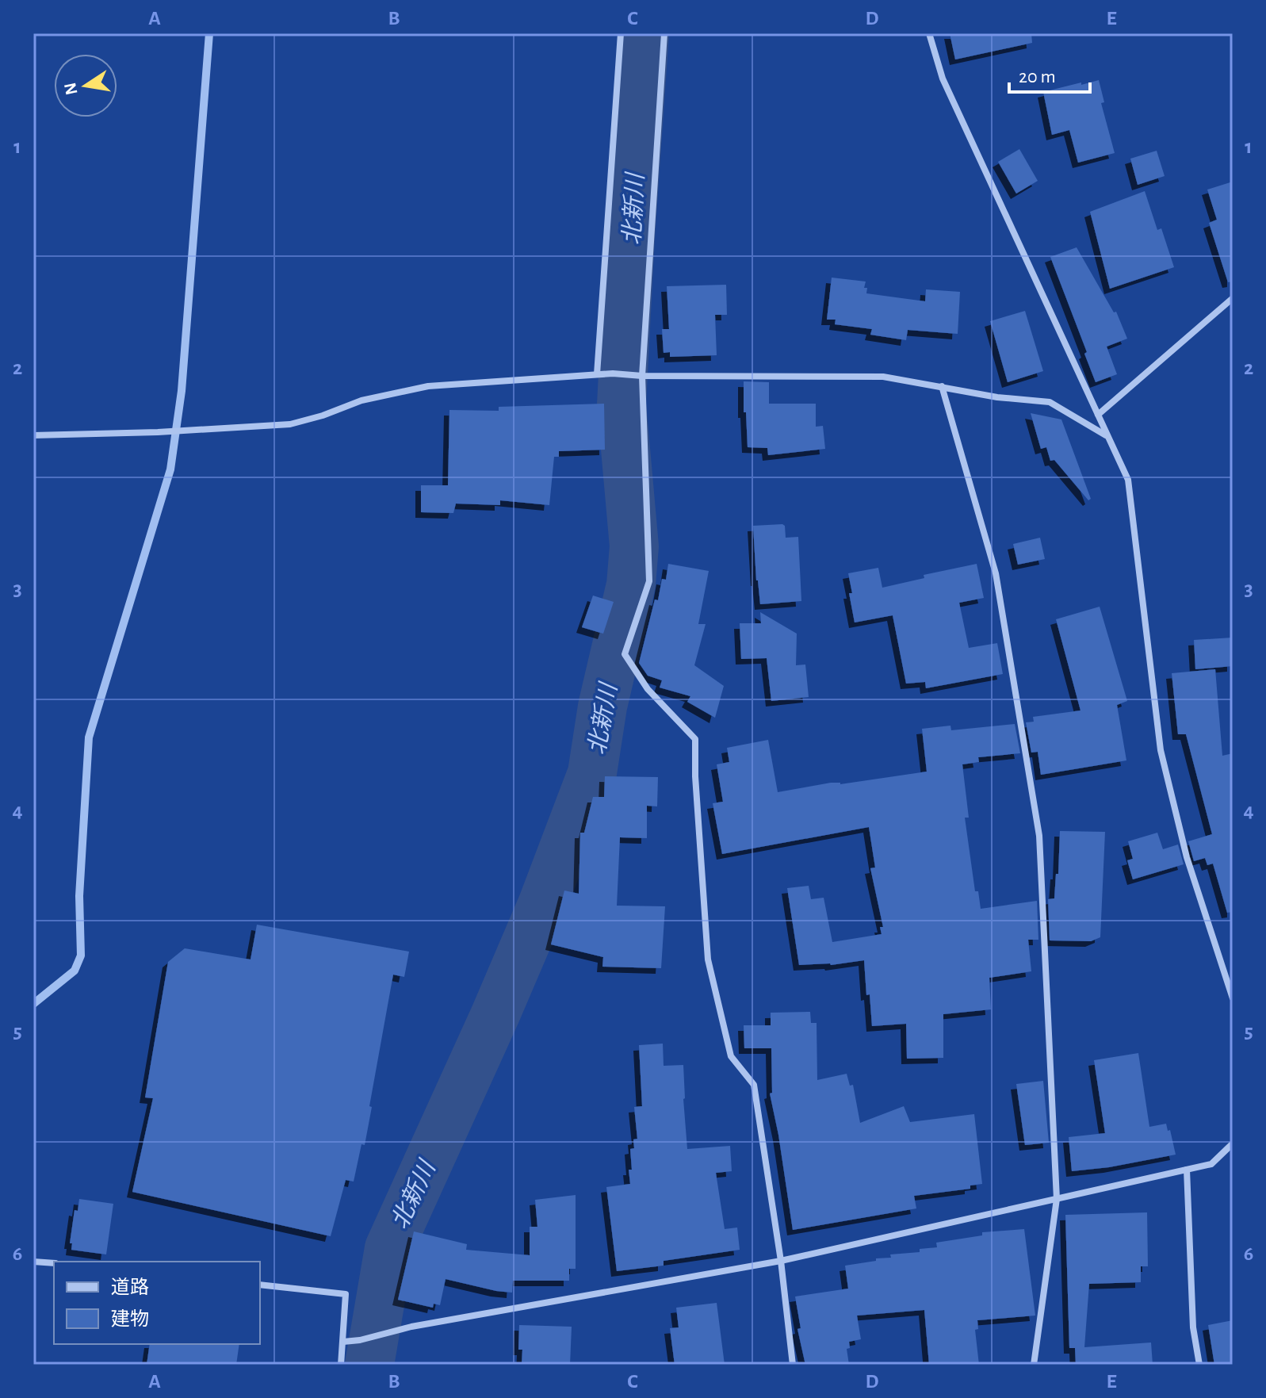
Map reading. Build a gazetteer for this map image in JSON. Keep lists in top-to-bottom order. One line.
{"water":["北新川"],"legend":["道路","建物"],"scale_bar":"20 m","north":"left","grid":{"columns":["A","B","C","D","E"],"rows":["1","2","3","4","5","6"]}}
